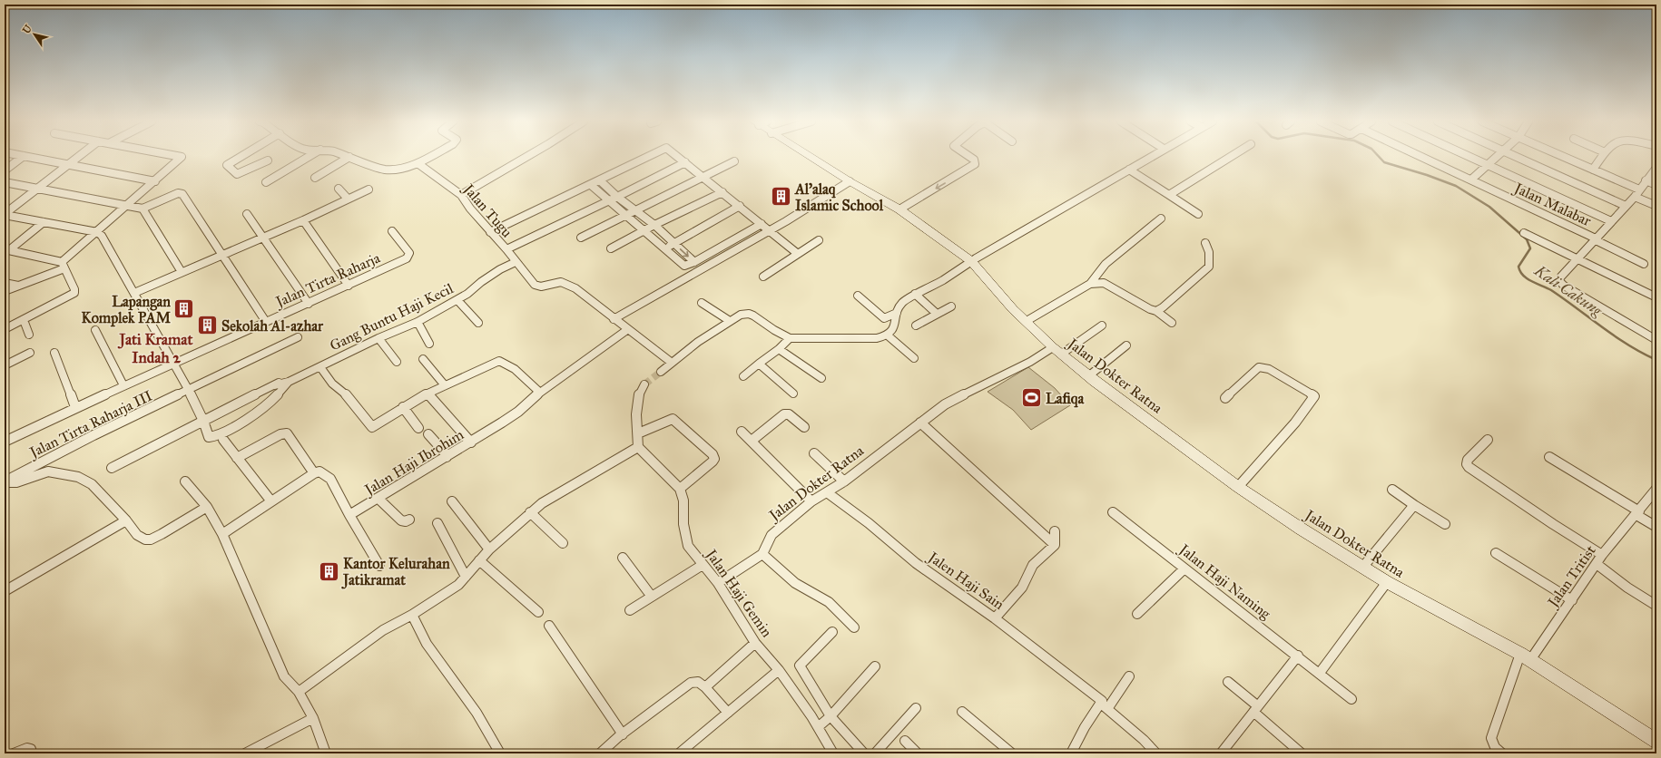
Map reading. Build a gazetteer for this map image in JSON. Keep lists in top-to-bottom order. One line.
{"streets":{"street":["Jalan Malabar","Jalan Tugu","Jalan Tirta Raharja","Gang Buntu Haji Kecil","Jalan Dokter Ratna","Jalan Tirta Raharja III","Jalan Haji Ibrohim","Jalan Tritist","Jalen Haji Sain","Jalan Haji Naming","Jalan Haji Gemin"]},"crossings":[["Jalan Tugu","Gang Buntu Haji Kecil"],["Jalan Dokter Ratna","Jalan Tritist"],["Jalan Dokter Ratna","Jalen Haji Sain"]],"districts":["Jati Kramat Indah 2"],"water":["Kali Cakung"],"places":{"building":["Al'alaq Islamic School","Lapangan Komplek PAM","Sekolah Al-azhar","Kantor Kelurahan Jatikramat"],"sports":["Lafiqa"]},"north":"top left"}
